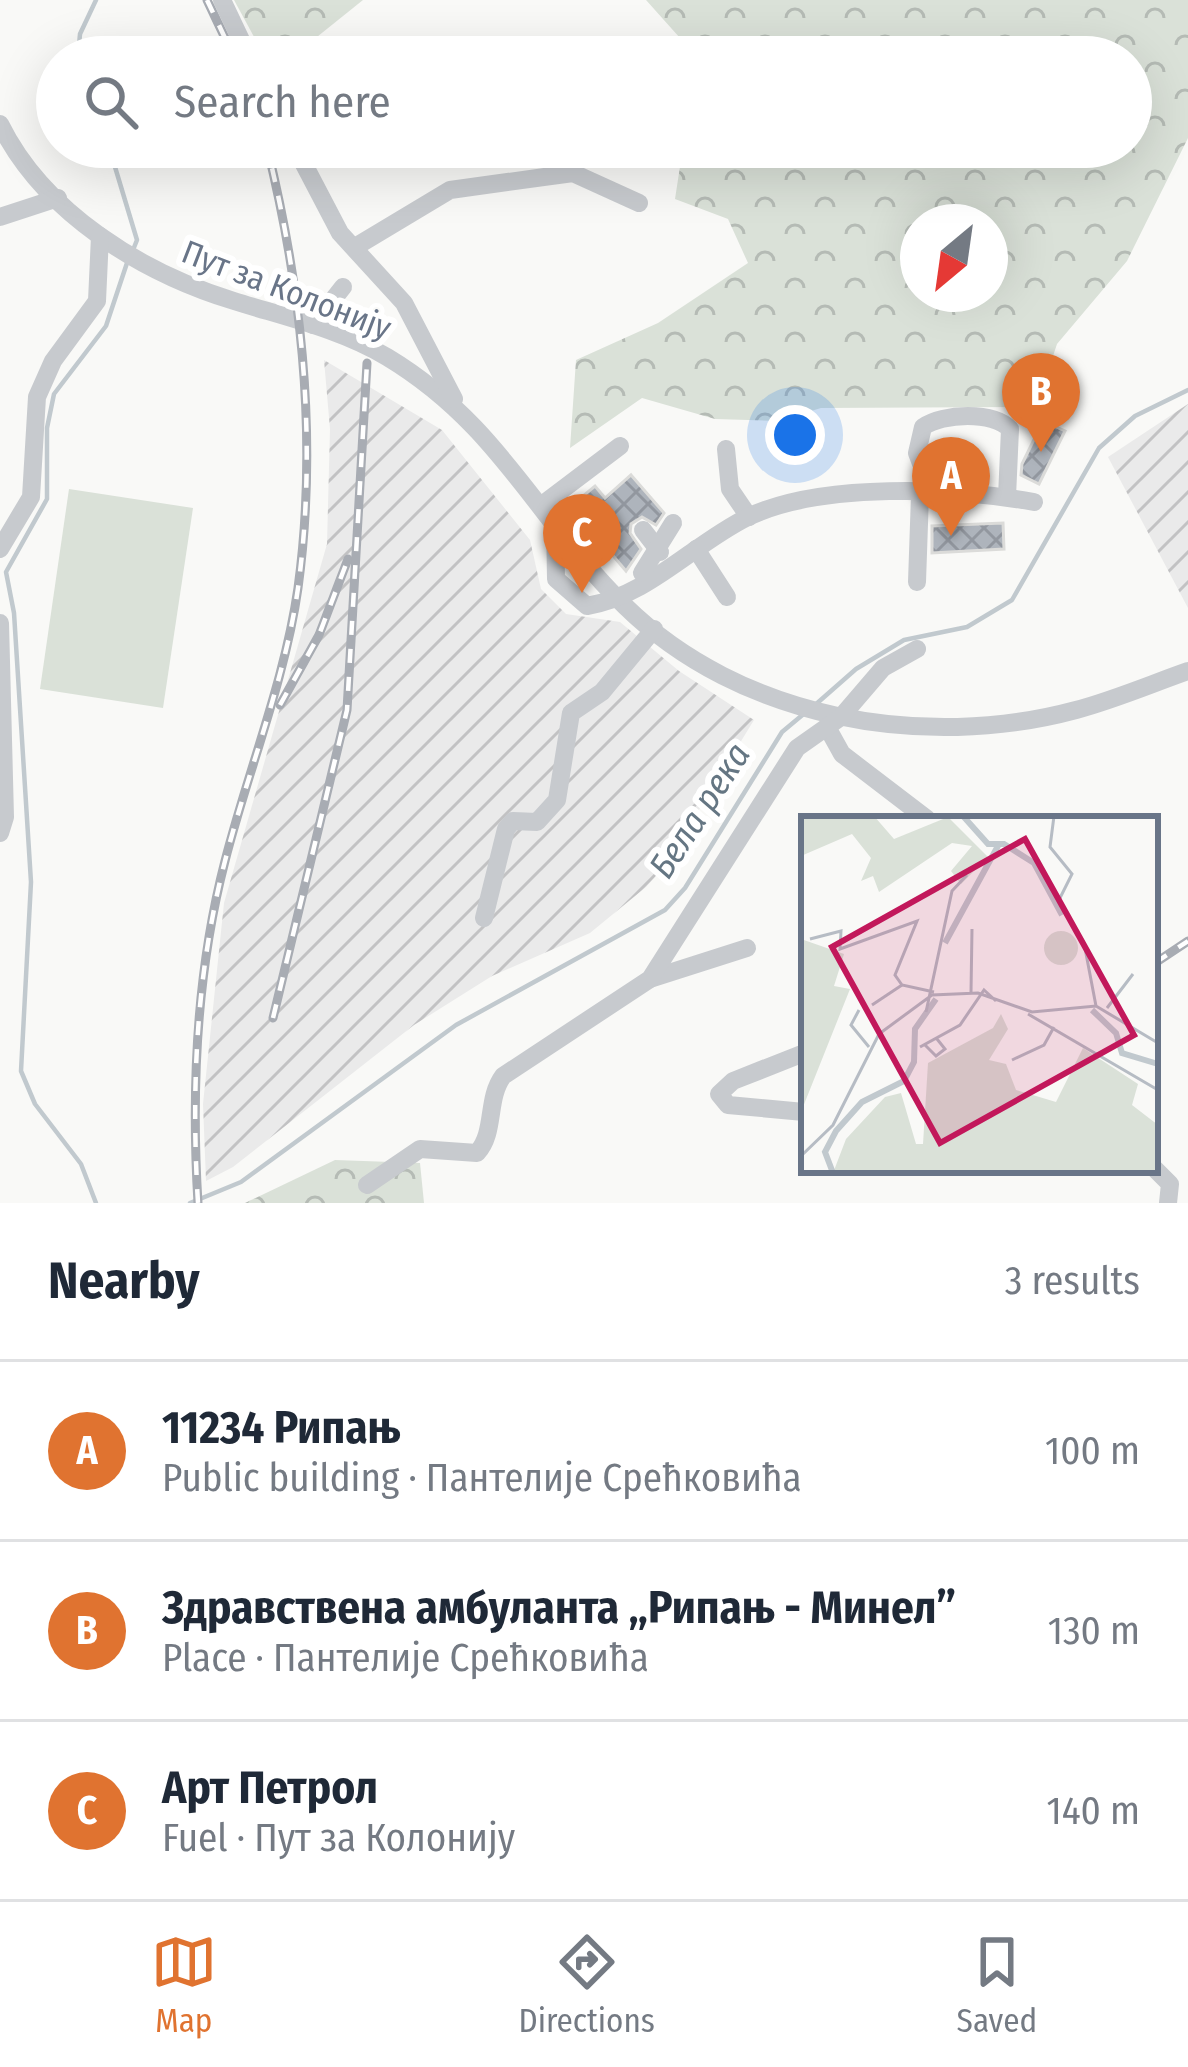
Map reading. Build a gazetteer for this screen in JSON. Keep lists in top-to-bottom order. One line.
{"streets":{"street":["Пут за Колонију"]},"water":["Бела река"],"north":"bottom left","page":{"search":"Search here","pins":["B","A","C"],"heading":["Nearby","3 results"],"list":[{"mark":"A","name":"11234 Рипањ","note":"Public building · Пантелије Срећковића","value":"100 m"},{"mark":"B","name":"Здравствена амбуланта „Рипањ - Минел”","note":"Place · Пантелије Срећковића","value":"130 m"},{"mark":"C","name":"Арт Петрол","note":"Fuel · Пут за Колонију","value":"140 m"}],"nav":["Map","Directions","Saved"]}}
